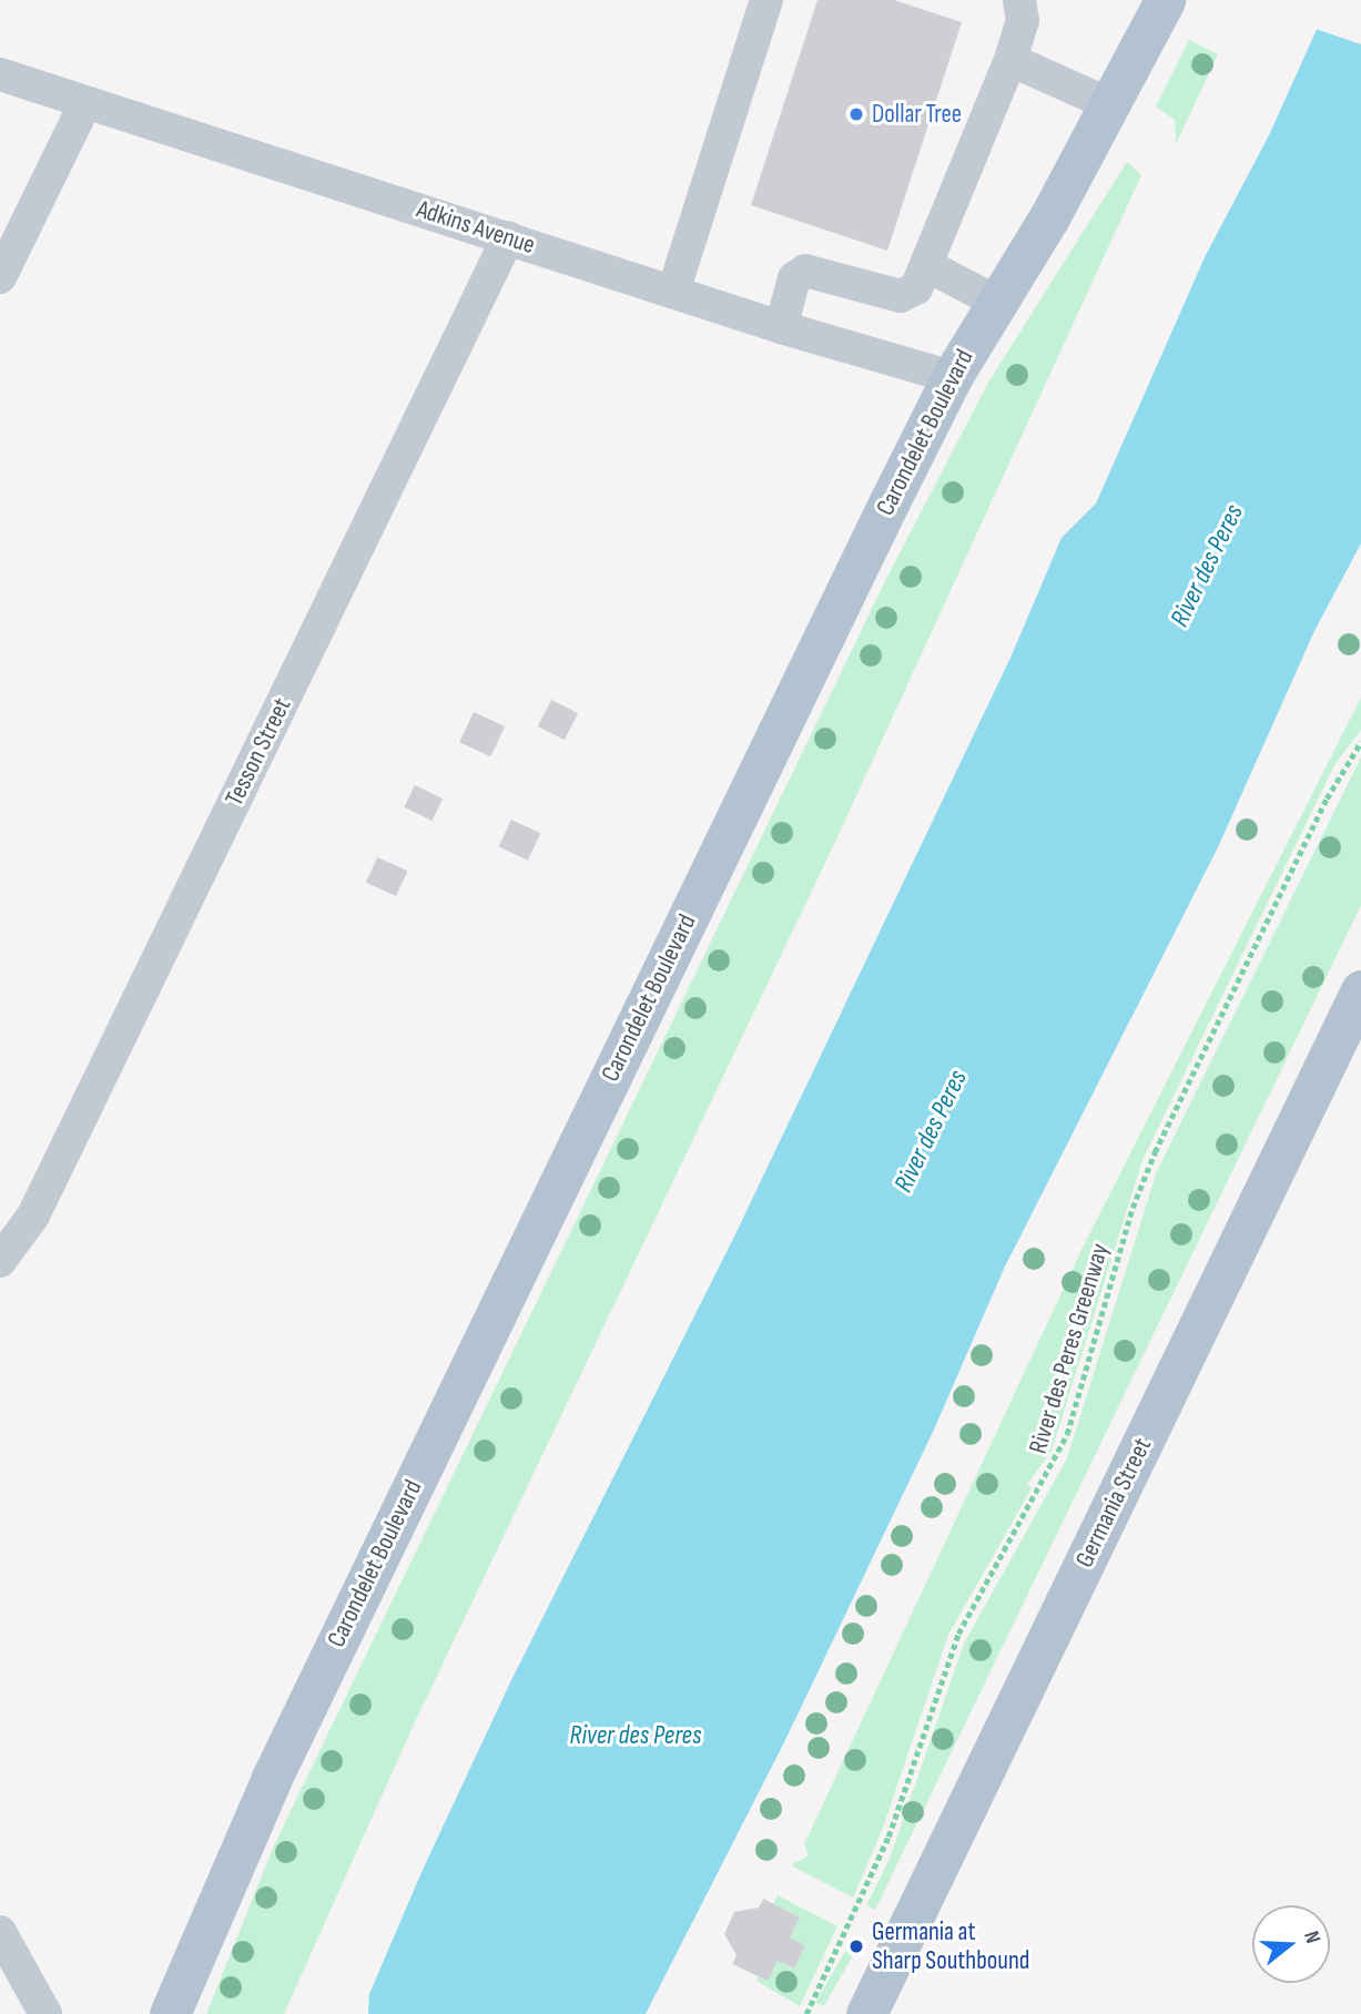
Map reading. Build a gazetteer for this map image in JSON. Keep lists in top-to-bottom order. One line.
{"streets":{"main road":["Carondelet Boulevard","Germania Street"],"street":["Adkins Avenue","Tesson Street"],"path":["River des Peres Greenway"]},"crossings":[["Adkins Avenue","Carondelet Boulevard"],["Adkins Avenue","Tesson Street"]],"water":["River des Peres"],"places":["Dollar Tree","Germania at Sharp Southbound"],"north":"right"}
